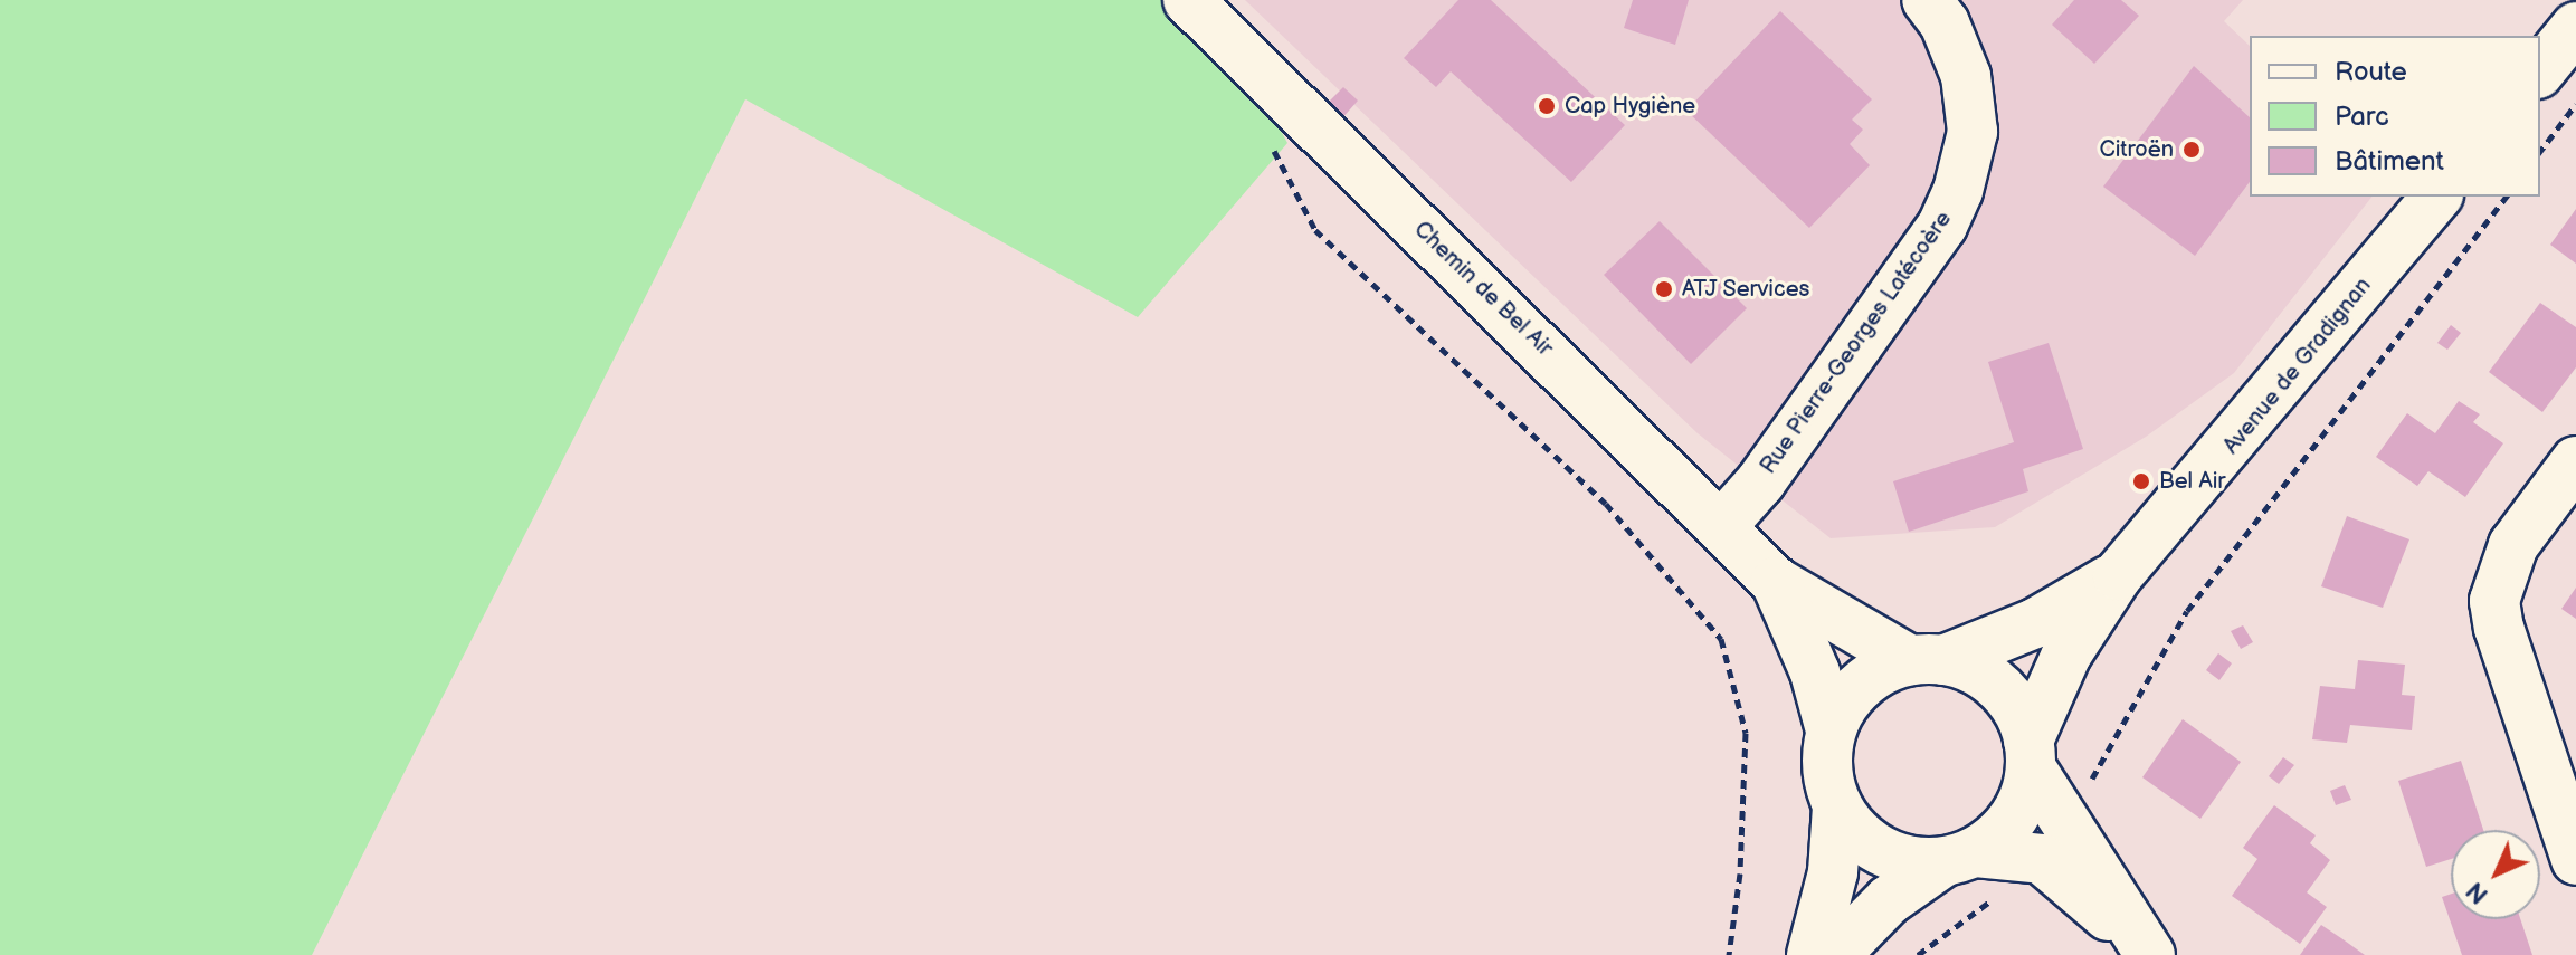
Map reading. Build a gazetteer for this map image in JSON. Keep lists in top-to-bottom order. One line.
{"streets":{"street":["Chemin de Bel Air","Rue Pierre-Georges Latécoère","Avenue de Gradignan"]},"crossings":[["Chemin de Bel Air","Rue Pierre-Georges Latécoère"],["Chemin de Bel Air","Avenue de Gradignan"]],"places":["Cap Hygiène","Citroën","ATJ Services","Bel Air"],"legend":["Route","Parc","Bâtiment"],"north":"bottom left"}
